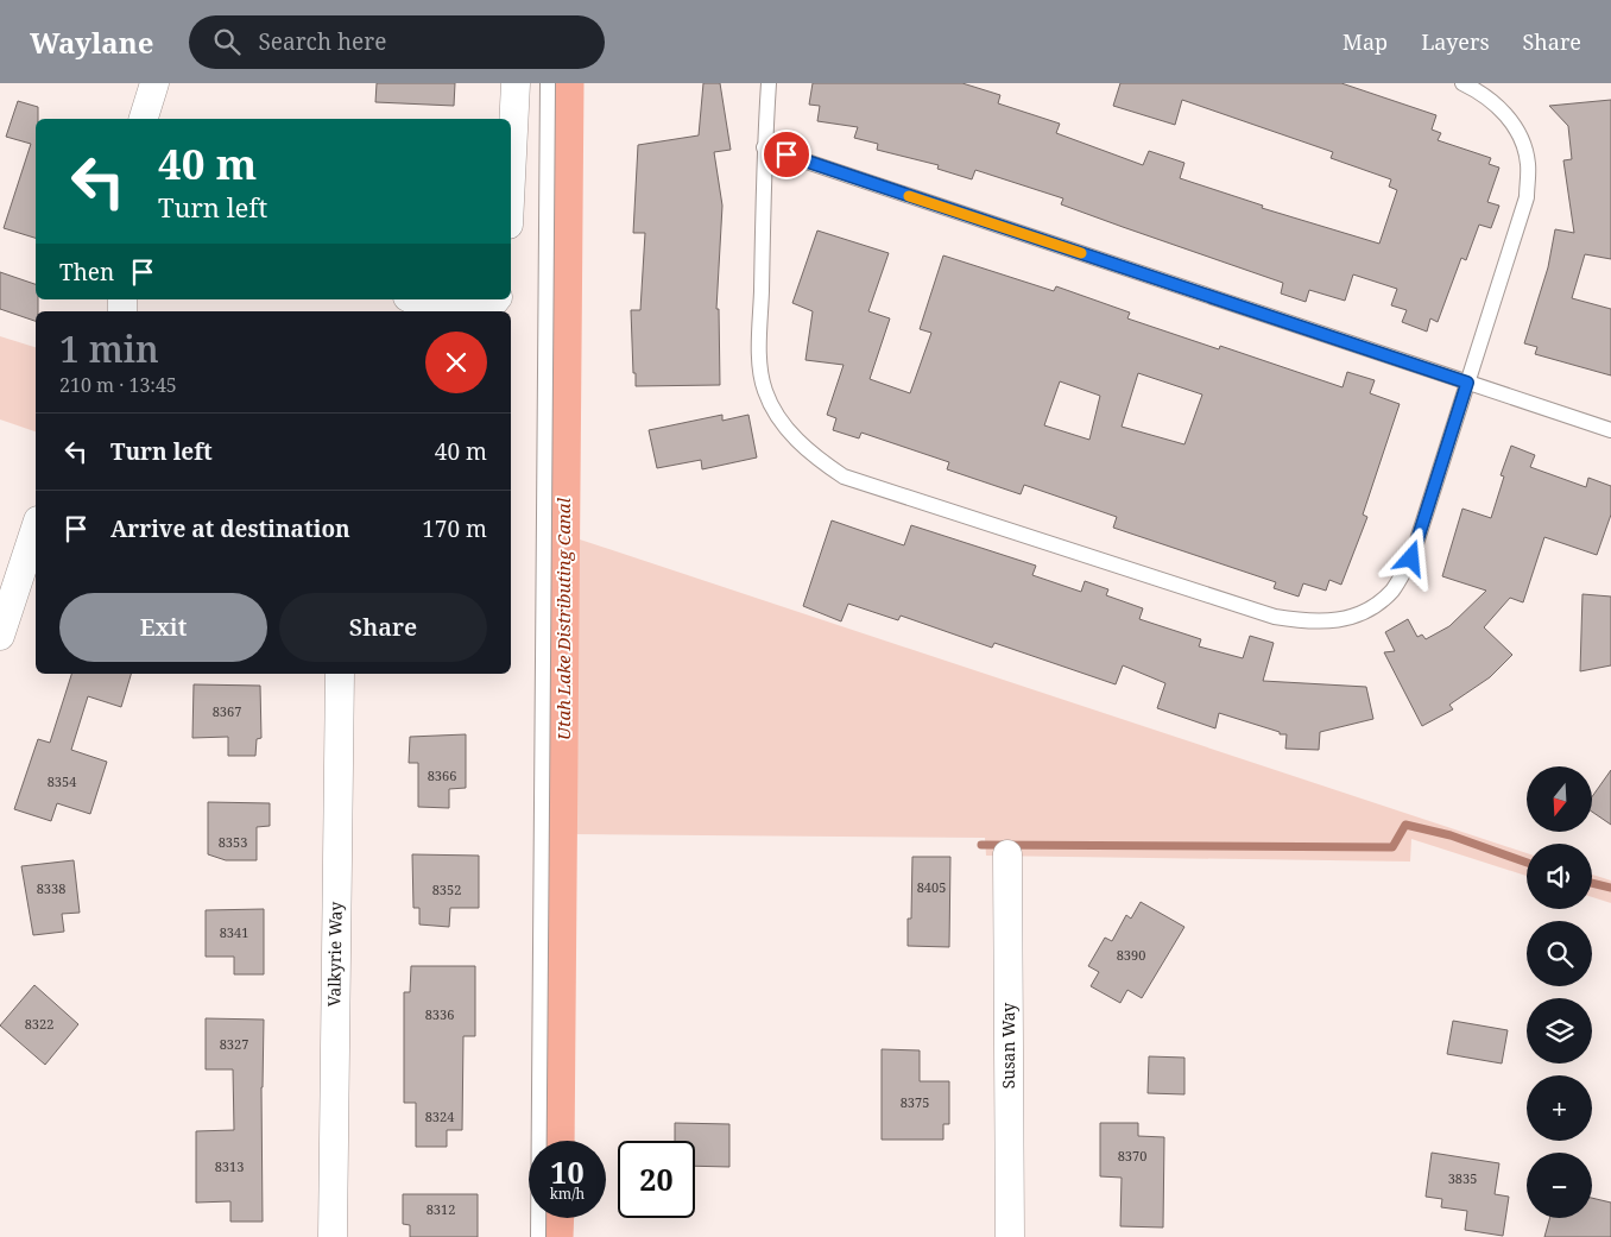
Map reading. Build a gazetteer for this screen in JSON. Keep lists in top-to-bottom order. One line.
{"streets":{"street":["Valkyrie Way","Susan Way"]},"water":["Utah Lake Distributing Canal"],"house_numbers":["8367","8366","8354","8353","8405","8338","8352","8341","8390","8336","8322","8327","8375","8324","8370","8313","3835","8312"],"north":"bottom","page":{"header":"Waylane","search":"Search here","nav":["Map","Layers","Share"],"turn":["40 m","Turn left"],"then":"Then","heading":["1 min","210 m · 13:45"],"list":[{"name":"Turn left","value":"40 m"},{"name":"Arrive at destination","value":"170 m"}],"buttons":["Exit","Share"],"map_buttons":["+","−"],"speed":"10 km/h","limit":"20"}}
